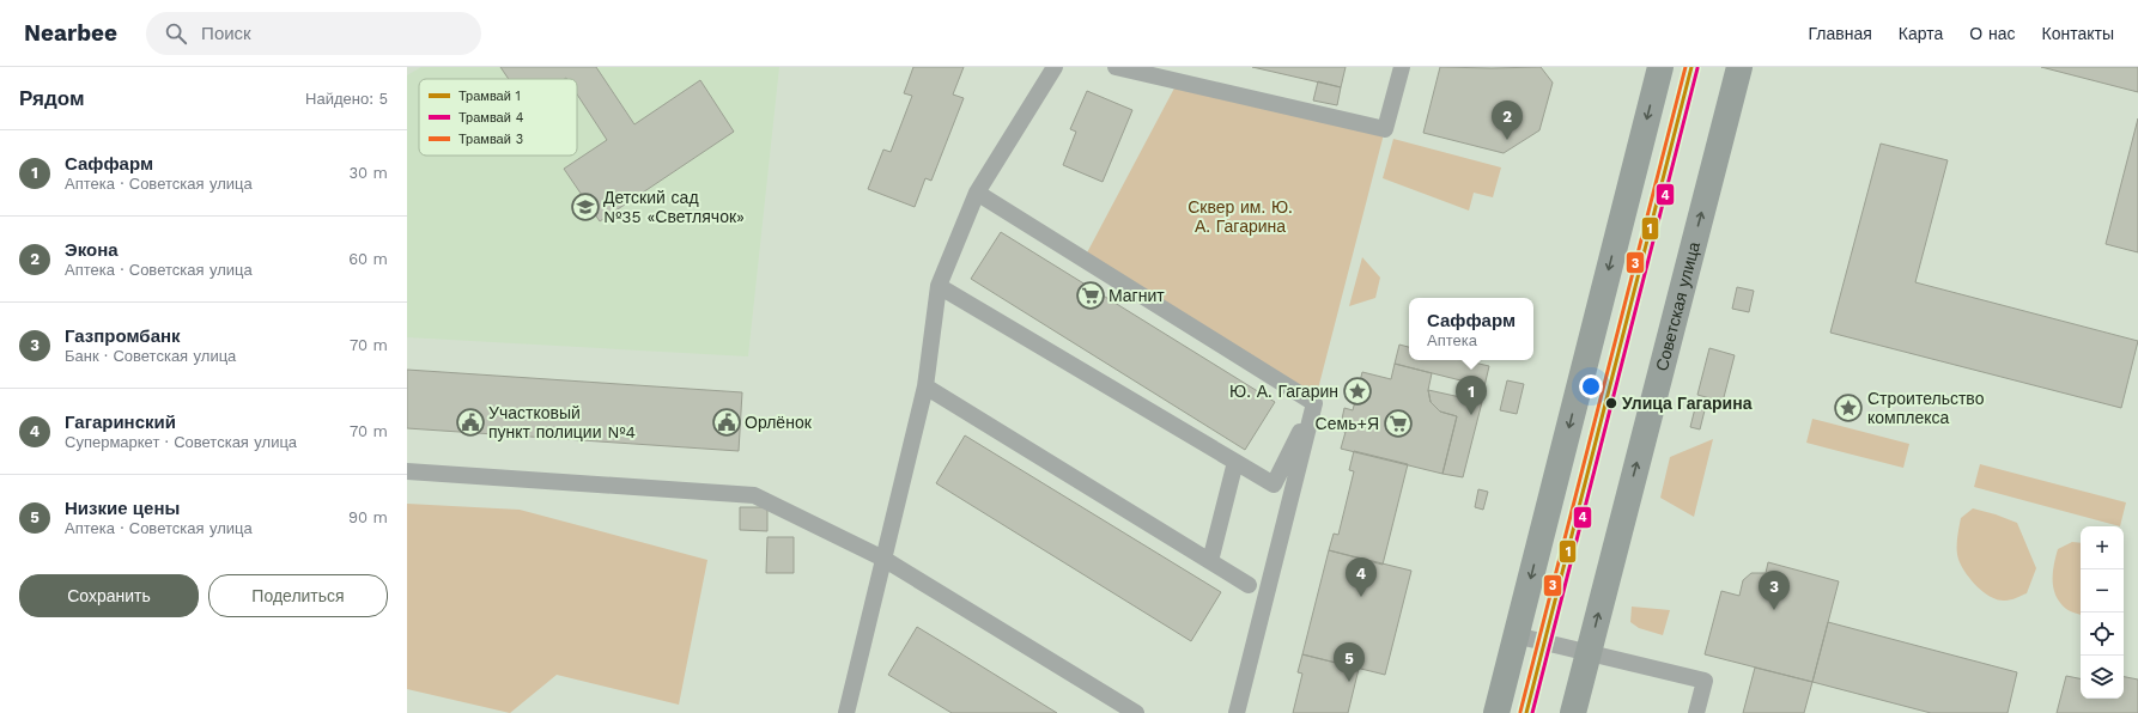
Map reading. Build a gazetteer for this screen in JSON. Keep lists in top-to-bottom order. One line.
{"streets":{"main road":["Советская улица"]},"parks":["Сквер им. Ю. А. Гагарина"],"places":{"school or university":["Детский сад №35 «Светлячок»"],"supermarket":["Магнит","Семь+Я"],"place":["Ю. А. Гагарин","Строительство комплекса"],"other":["Улица Гагарина"],"public building":["Участковый пункт полиции №4","Орлёнок"]},"lines":["tram line 1","tram line 3","tram line 4"],"legend":["Трамвай 1","Трамвай 4","Трамвай 3"],"page":{"header":"Nearbee","search":"Поиск","nav":["Главная","Карта","О нас","Контакты"],"heading":["Рядом","Найдено: 5"],"pins":["2","1","4","3","5"],"list":[{"mark":"1","name":"Саффарм","note":"Аптека · Советская улица","value":"30 m"},{"mark":"2","name":"Экона","note":"Аптека · Советская улица","value":"60 m"},{"mark":"3","name":"Газпромбанк","note":"Банк · Советская улица","value":"70 m"},{"mark":"4","name":"Гагаринский","note":"Супермаркет · Советская улица","value":"70 m"},{"mark":"5","name":"Низкие цены","note":"Аптека · Советская улица","value":"90 m"}],"popup":["Саффарм","Аптека"],"map_buttons":["+","−"],"buttons":["Сохранить","Поделиться"]}}
